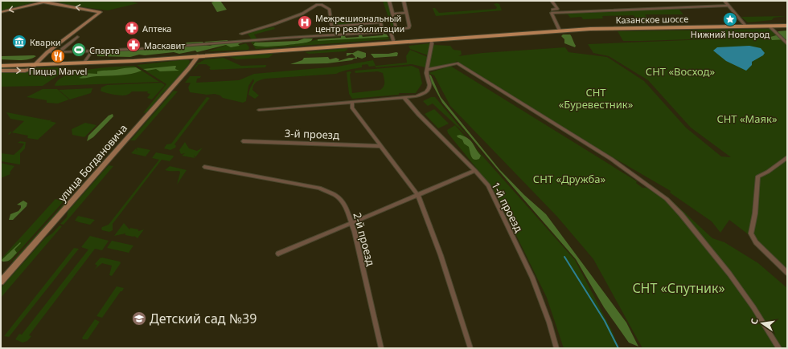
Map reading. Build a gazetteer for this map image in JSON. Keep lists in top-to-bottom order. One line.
{"streets":{"main road":["Казанское шоссе"],"street":["3-й проезд","улица Богдановича","1-й проезд","2-й проезд"]},"crossings":[["Казанское шоссе","улица Богдановича"]],"parks":["СНТ «Восход»","СНТ «Буревестник»","СНТ «Маяк»","СНТ «Дружба»","СНТ «Спутник»"],"places":{"place":["Нижний Новгород"],"hospital":["Межрешиональный центр реабилитации"],"pharmacy":["Аптека","Маскавит"],"museum":["Кварки"],"sports":["Спарта"],"restaurant":["Пицца Marvel"],"school or university":["Детский сад №39"]},"north":"left"}
